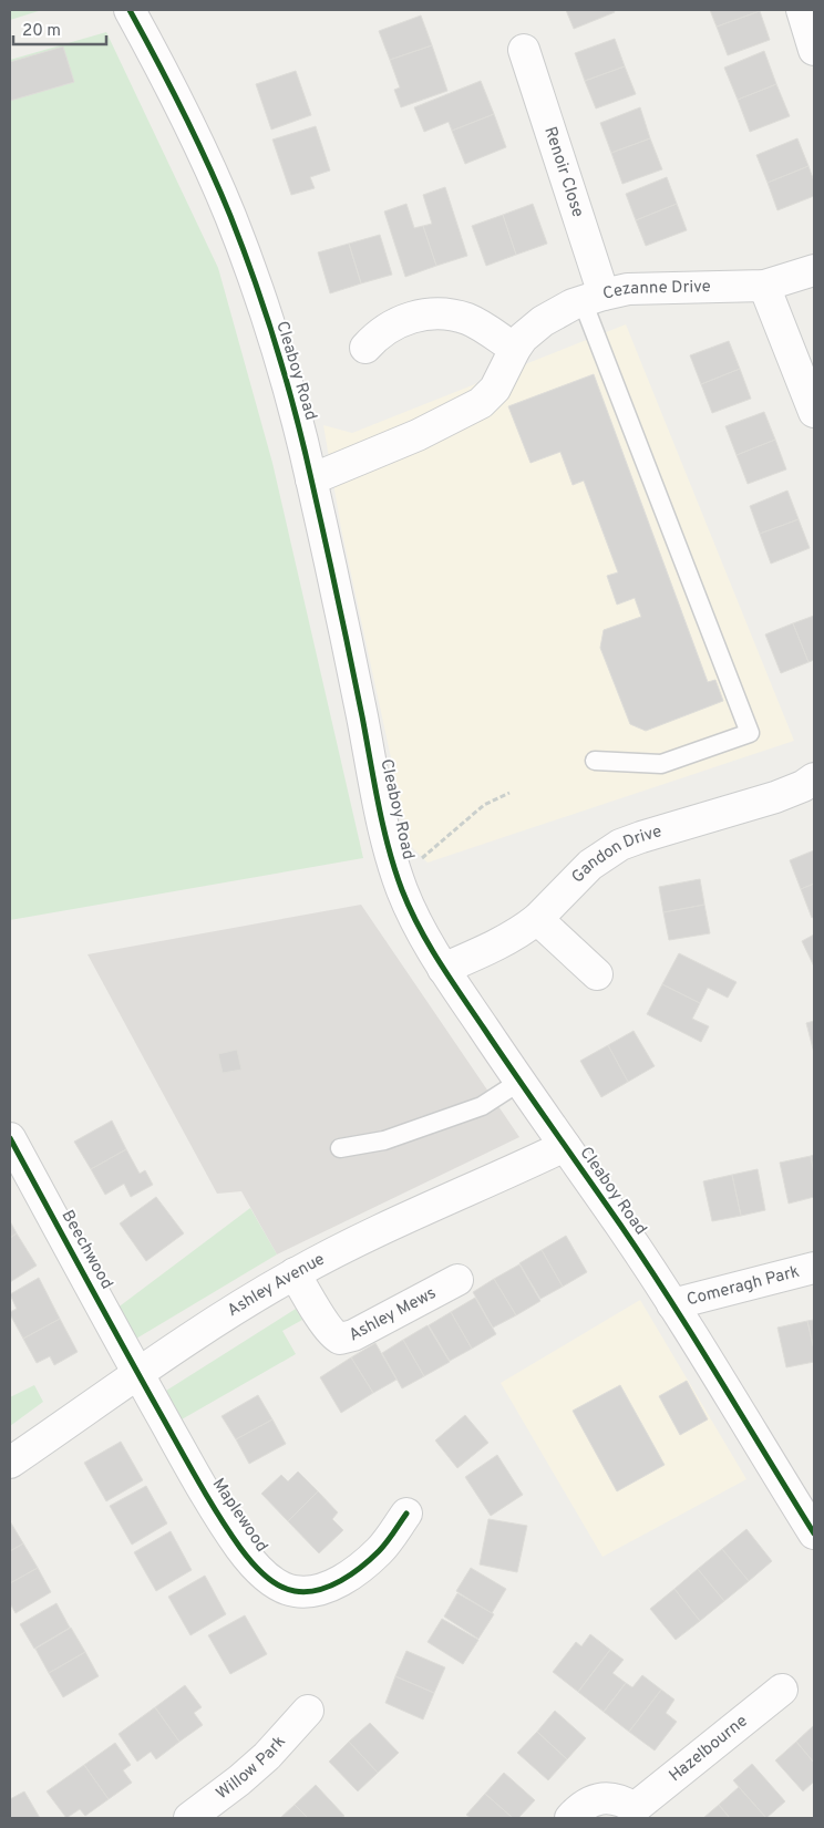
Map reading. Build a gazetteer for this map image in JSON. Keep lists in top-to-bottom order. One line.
{"streets":{"street":["Renoir Close","Cezanne Drive","Cleaboy Road","Gandon Drive","Beechwood","Ashley Avenue","Comeragh Park","Ashley Mews","Maplewood","Hazelbourne","Willow Park"]},"crossings":[["Renoir Close","Cezanne Drive"],["Cezanne Drive","Cleaboy Road"],["Cleaboy Road","Gandon Drive"],["Cleaboy Road","Ashley Avenue"],["Cleaboy Road","Comeragh Park"],["Beechwood","Ashley Avenue"],["Beechwood","Maplewood"],["Ashley Avenue","Ashley Mews"],["Ashley Avenue","Maplewood"]],"scale_bar":"20 m"}
